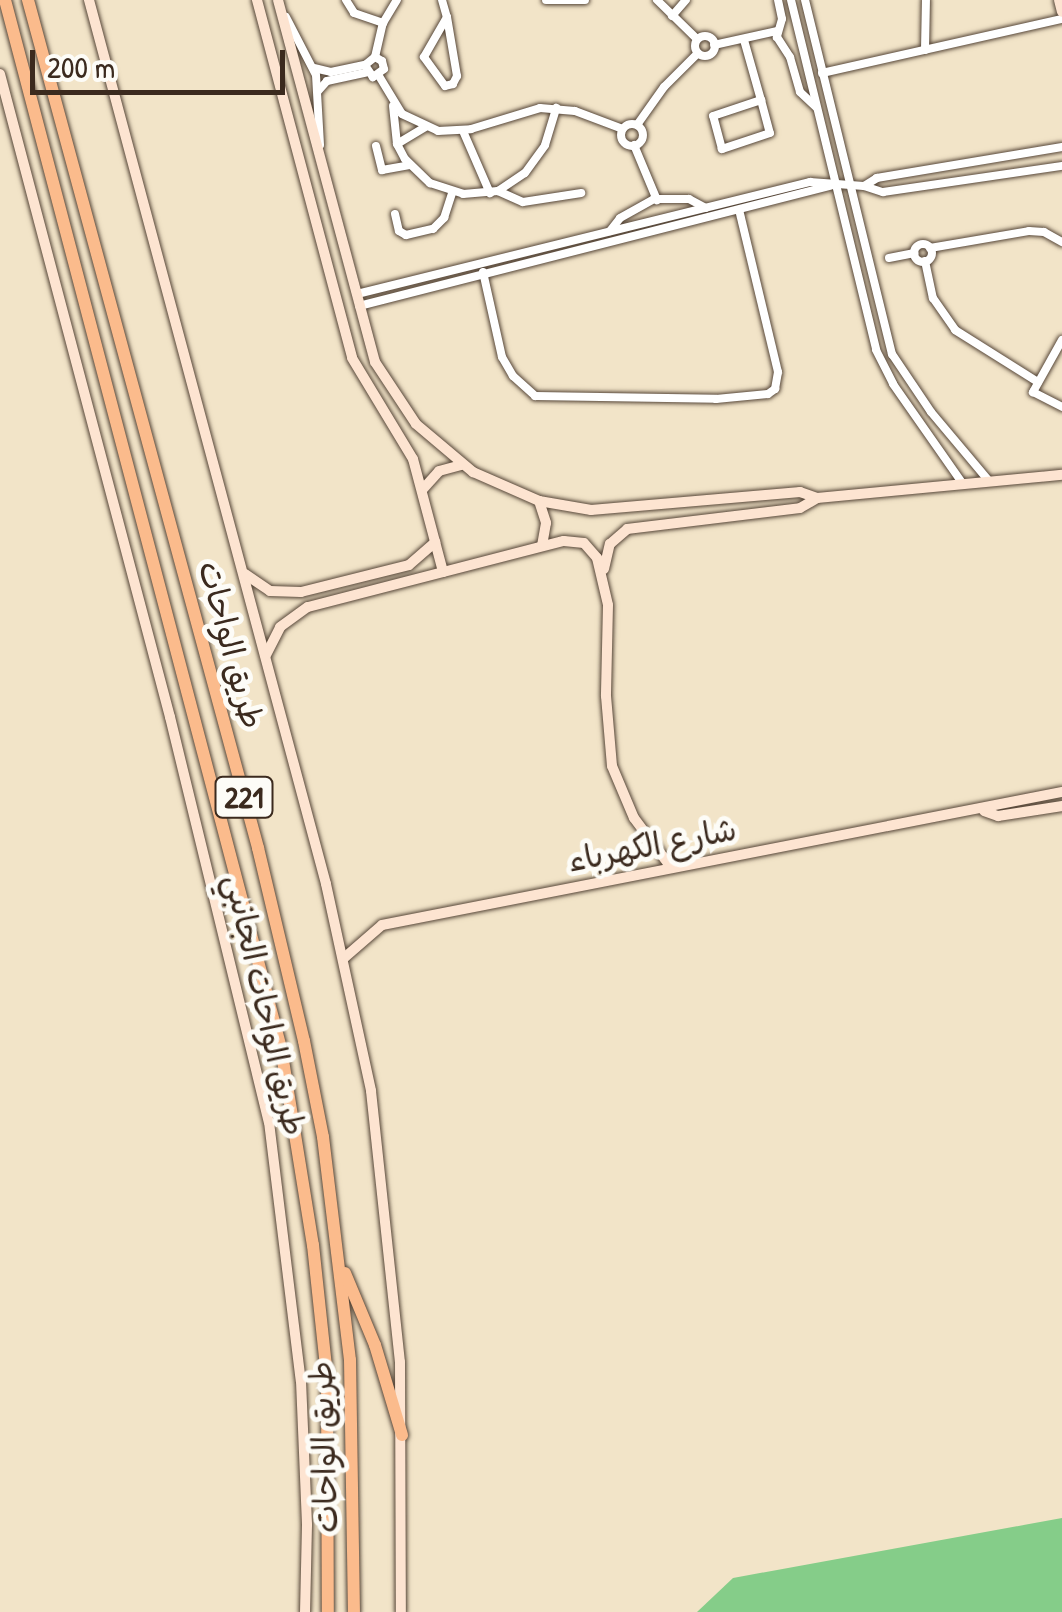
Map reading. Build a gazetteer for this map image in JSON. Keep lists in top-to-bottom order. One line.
{"streets":{"highway":["طريق الواحات","221"],"street":["شارع الكهرباء","طريق الواحات الجانبي"]},"scale_bar":"200 m"}
